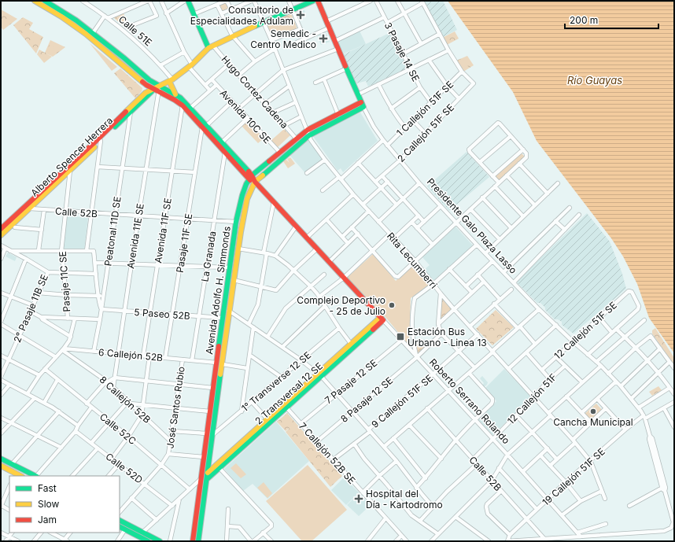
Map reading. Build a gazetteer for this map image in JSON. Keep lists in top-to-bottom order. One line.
{"streets":{"street":["Calle 51E","3 Pasaje 14 SE","Hugo Cortez Cadena","1 Callejón 51F SE","Avenida 10C SE","2 Callejón 51F SE","Alberto Spencer Herrera","Calle 52B","Presidente Galo Plaza Lasso","Avenida 11F SE","Peatonal 11D SE","Avenida 11E SE","Pasaje 11F SE","La Granada","Rita Lecumberri","Pasaje 11C SE","Avenida Adolfo H. Simmonds","2° Pasaje 11B SE","5 Paseo 52B","12 Callejón 51F SE","6 Callejón 52B","1° Transverse 12 SE","7 Pasaje 12 SE","2 Transversal 12 SE","12 Callejón 51F","8 Callejón 52B","8 Pasaje 12 SE","9 Callejón 51F SE","Roberto Serrano Rolando","José Santos Rubio","Calle 52C","7 Callejón 52B SE","Calle 52D","19 Callejón 51F SE"]},"crossings":[["Calle 51E","Alberto Spencer Herrera"],["3 Pasaje 14 SE","1 Callejón 51F SE"],["Hugo Cortez Cadena","Alberto Spencer Herrera"],["1 Callejón 51F SE","2 Callejón 51F SE"],["1 Callejón 51F SE","Presidente Galo Plaza Lasso"],["Avenida 10C SE","Alberto Spencer Herrera"],["2 Callejón 51F SE","Presidente Galo Plaza Lasso"],["Alberto Spencer Herrera","Calle 52B"],["Alberto Spencer Herrera","Peatonal 11D SE"],["Alberto Spencer Herrera","Avenida 11E SE"],["Alberto Spencer Herrera","Rita Lecumberri"],["Alberto Spencer Herrera","Pasaje 11C SE"],["Alberto Spencer Herrera","Roberto Serrano Rolando"],["Calle 52B","Avenida 11F SE"],["Calle 52B","Peatonal 11D SE"],["Calle 52B","Avenida 11E SE"],["Calle 52B","Pasaje 11F SE"],["Calle 52B","La Granada"],["Calle 52B","Pasaje 11C SE"],["Calle 52B","Avenida Adolfo H. Simmonds"],["Calle 52B","12 Callejón 51F"],["Calle 52B","19 Callejón 51F SE"],["Presidente Galo Plaza Lasso","Avenida Adolfo H. Simmonds"],["Presidente Galo Plaza Lasso","12 Callejón 51F SE"],["Presidente Galo Plaza Lasso","Roberto Serrano Rolando"],["Presidente Galo Plaza Lasso","19 Callejón 51F SE"],["Avenida 11F SE","5 Paseo 52B"],["Avenida 11F SE","6 Callejón 52B"],["Avenida 11F SE","Roberto Serrano Rolando"],["Peatonal 11D SE","5 Paseo 52B"],["Peatonal 11D SE","6 Callejón 52B"],["Avenida 11E SE","5 Paseo 52B"],["Avenida 11E SE","6 Callejón 52B"],["Avenida 11E SE","8 Callejón 52B"],["Avenida 11E SE","Roberto Serrano Rolando"],["Pasaje 11F SE","5 Paseo 52B"],["Pasaje 11F SE","6 Callejón 52B"],["Pasaje 11F SE","Roberto Serrano Rolando"],["La Granada","5 Paseo 52B"],["La Granada","6 Callejón 52B"],["La Granada","Roberto Serrano Rolando"],["Rita Lecumberri","Avenida Adolfo H. Simmonds"],["Rita Lecumberri","12 Callejón 51F"],["Rita Lecumberri","9 Callejón 51F SE"],["Rita Lecumberri","19 Callejón 51F SE"],["Avenida Adolfo H. Simmonds","5 Paseo 52B"],["Avenida Adolfo H. Simmonds","6 Callejón 52B"],["Avenida Adolfo H. Simmonds","1° Transverse 12 SE"],["Avenida Adolfo H. Simmonds","2 Transversal 12 SE"],["Avenida Adolfo H. Simmonds","Roberto Serrano Rolando"],["6 Callejón 52B","8 Callejón 52B"],["6 Callejón 52B","José Santos Rubio"],["7 Pasaje 12 SE","Roberto Serrano Rolando"],["7 Pasaje 12 SE","7 Callejón 52B SE"],["2 Transversal 12 SE","Roberto Serrano Rolando"],["2 Transversal 12 SE","7 Callejón 52B SE"],["12 Callejón 51F","Roberto Serrano Rolando"],["8 Callejón 52B","José Santos Rubio"],["8 Pasaje 12 SE","Roberto Serrano Rolando"],["8 Pasaje 12 SE","7 Callejón 52B SE"],["9 Callejón 51F SE","Roberto Serrano Rolando"],["9 Callejón 51F SE","7 Callejón 52B SE"],["Roberto Serrano Rolando","19 Callejón 51F SE"],["José Santos Rubio","Calle 52C"],["José Santos Rubio","Calle 52D"]],"water":["Río Guayas"],"places":{"health":["Consultorio de Especialidades Adulam","Semedic - Centro Medico","Hospital del Día - Kartodromo"],"other":["Complejo Deportivo - 25 de Julio","Cancha Municipal"],"transit":["Estación Bus Urbano - Linea 13"]},"legend":["Fast","Slow","Jam"],"scale_bar":"200 m"}
